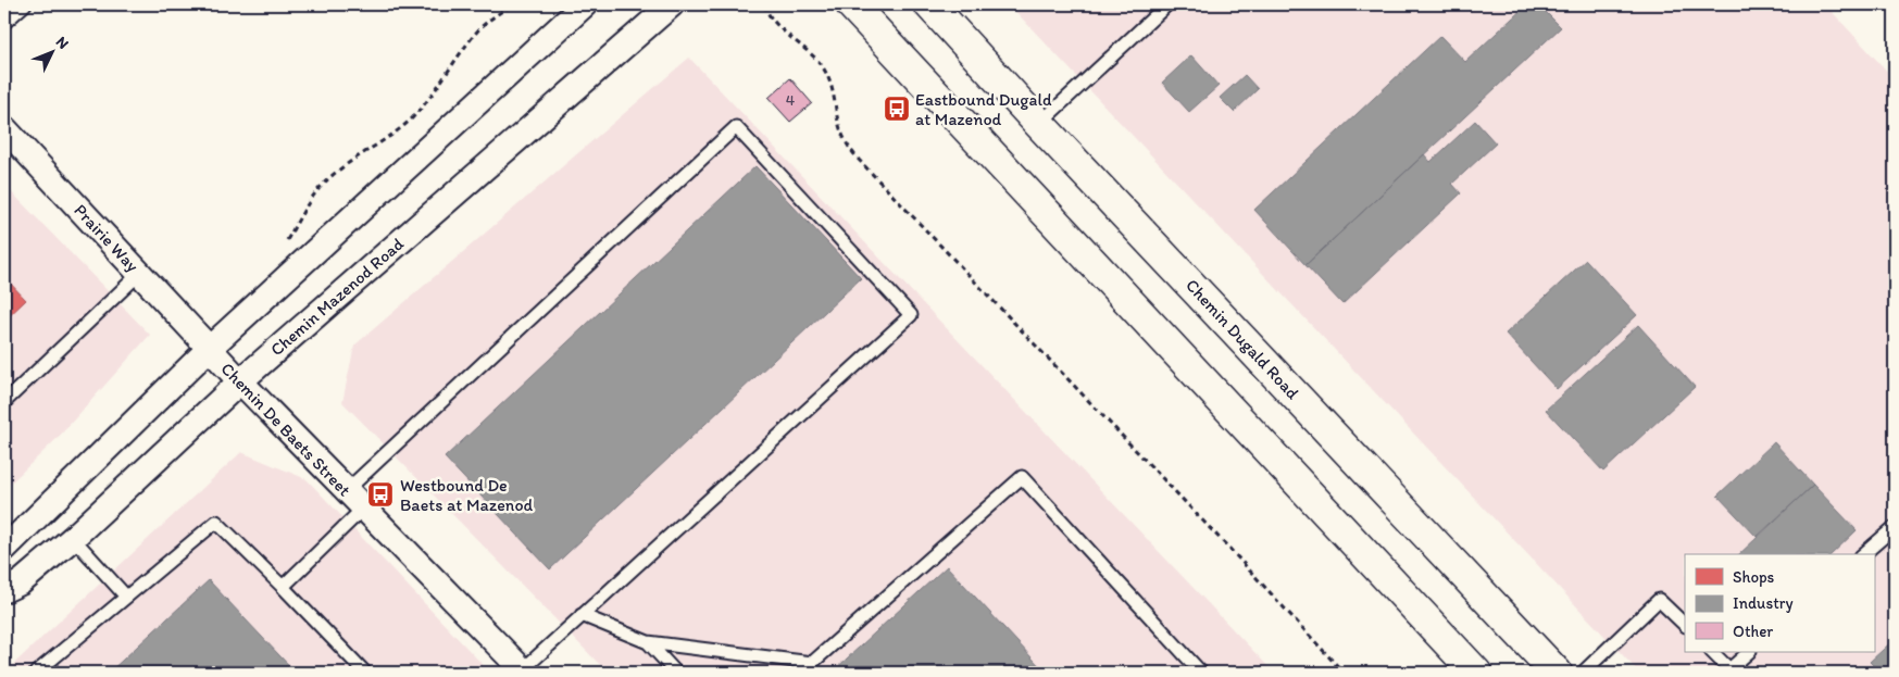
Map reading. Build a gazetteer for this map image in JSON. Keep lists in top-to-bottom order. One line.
{"streets":{"main road":["Chemin Dugald Road"],"street":["Prairie Way","Chemin Mazenod Road","Chemin De Baets Street"]},"crossings":[["Prairie Way","Chemin De Baets Street"],["Chemin Mazenod Road","Chemin De Baets Street"]],"places":{"bus stop":["Eastbound Dugald at Mazenod","Westbound De Baets at Mazenod"]},"house_numbers":["4"],"legend":["Shops","Industry","Other"],"north":"top right"}
